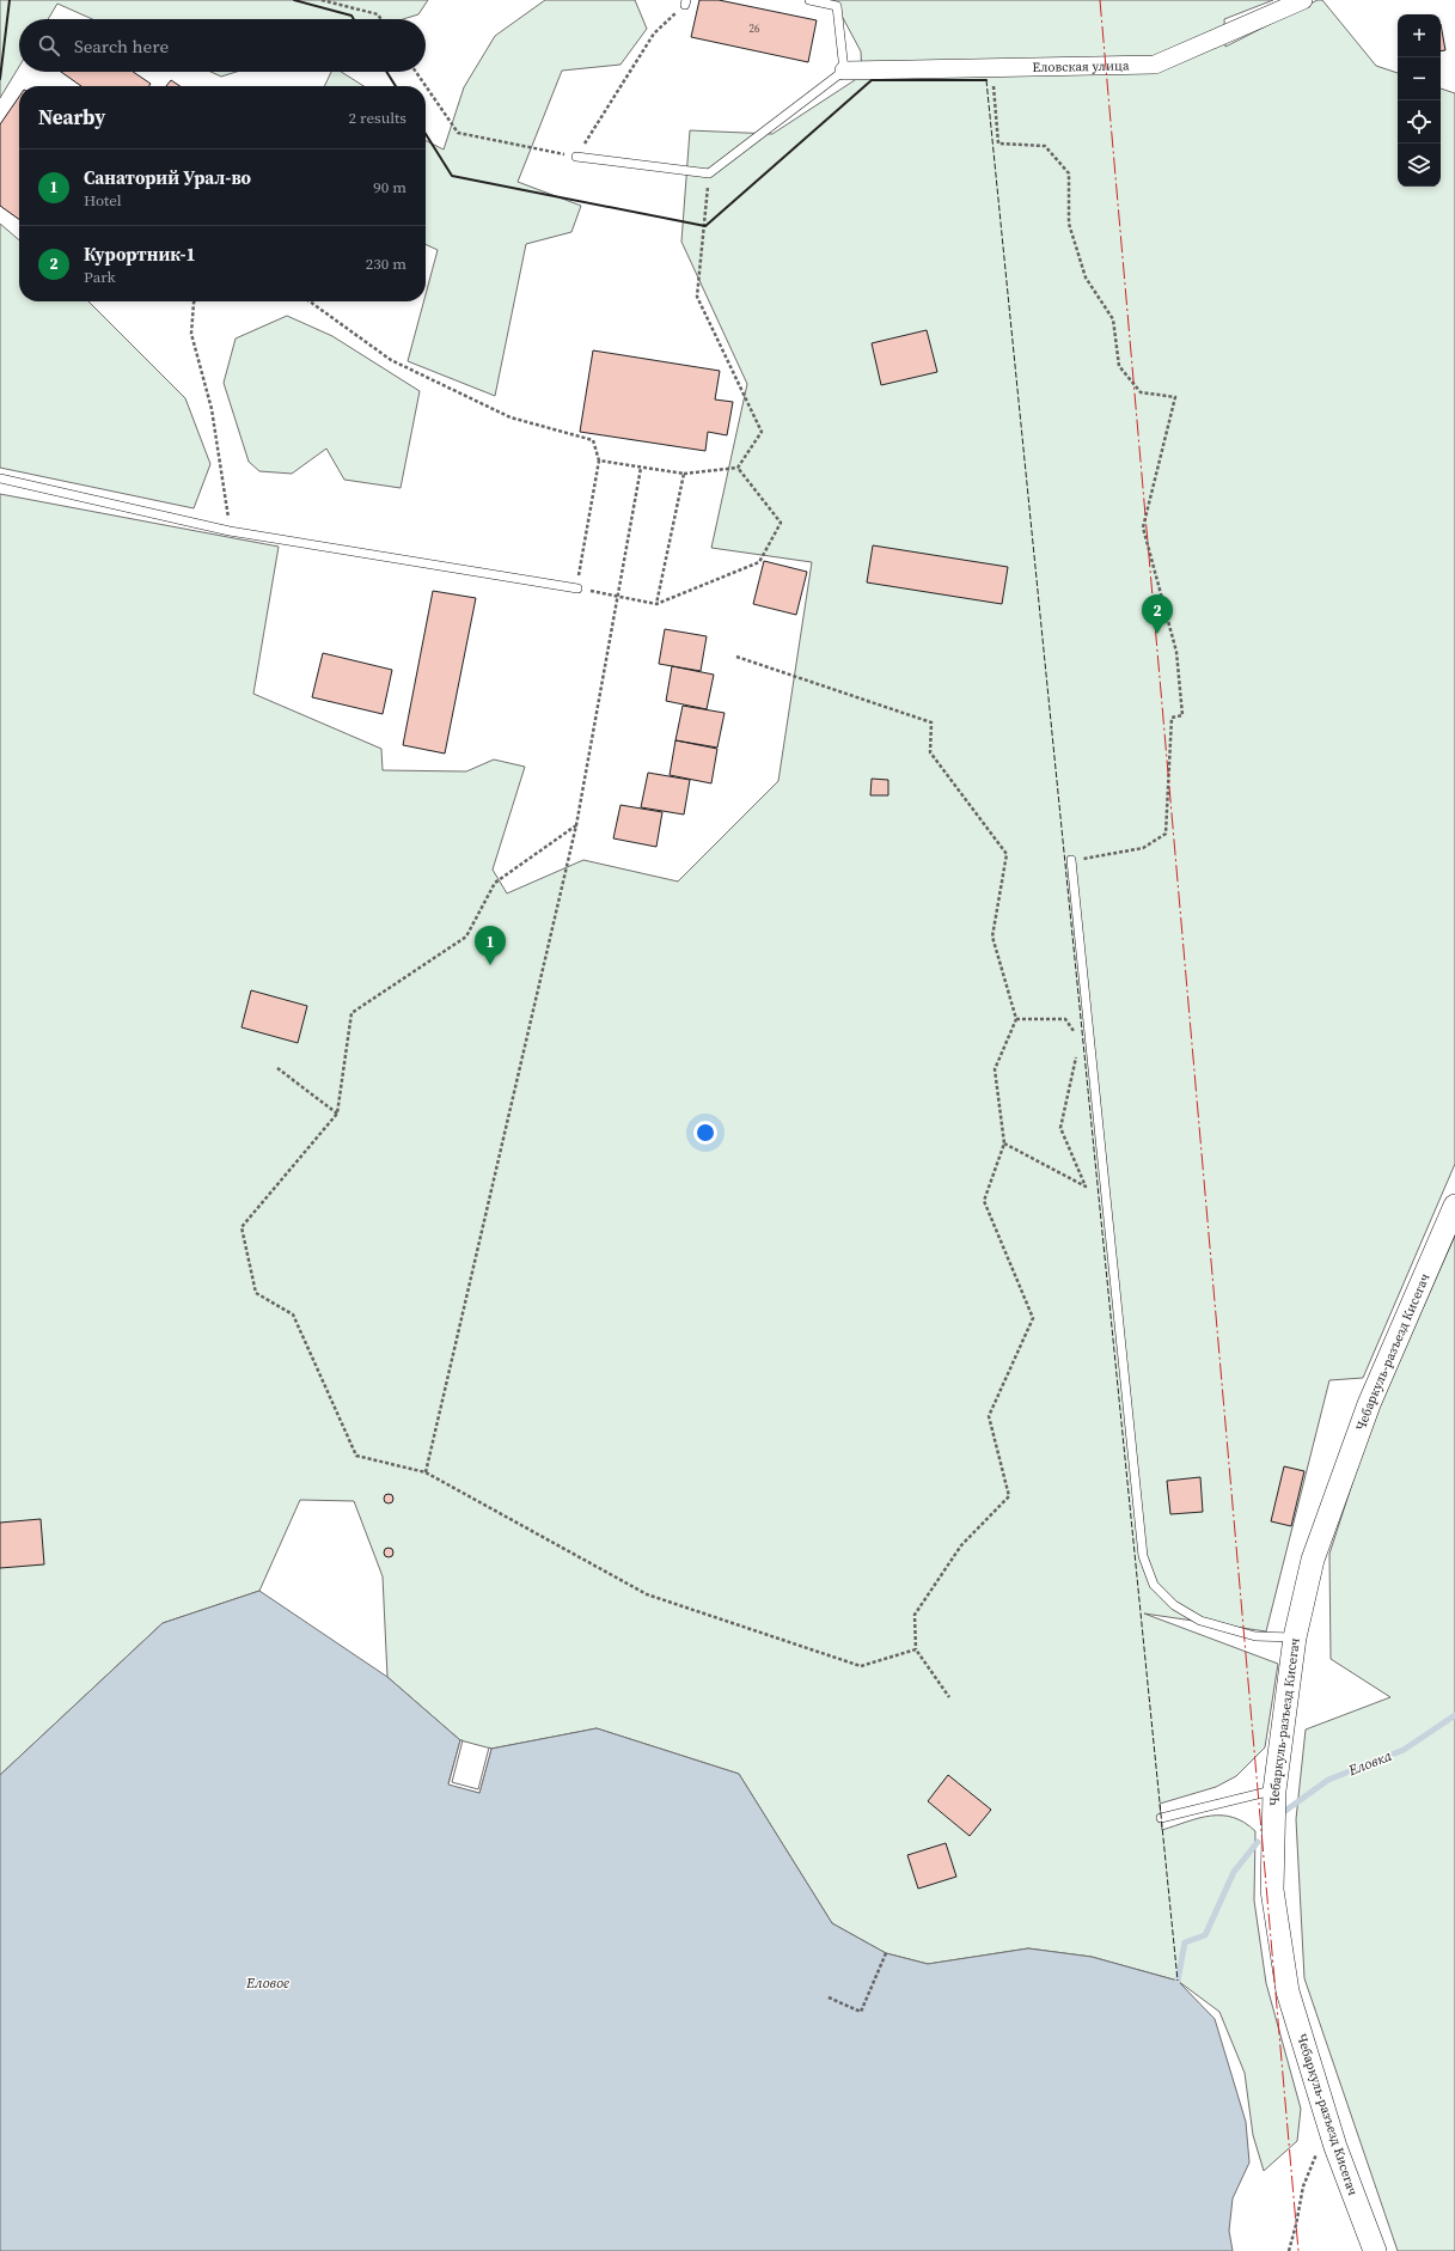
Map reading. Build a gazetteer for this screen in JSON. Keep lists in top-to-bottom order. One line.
{"streets":{"street":["Еловская улица","Чебаркуль-разъезд Кисегач"]},"water":["Еловка","Еловое"],"house_numbers":["26"],"page":{"map_buttons":["+","−"],"search":"Search here","heading":["Nearby","2 results"],"list":[{"mark":"1","name":"Санаторий Урал-во","note":"Hotel","value":"90 m"},{"mark":"2","name":"Курортник-1","note":"Park","value":"230 m"}],"pins":["2","1"]}}
